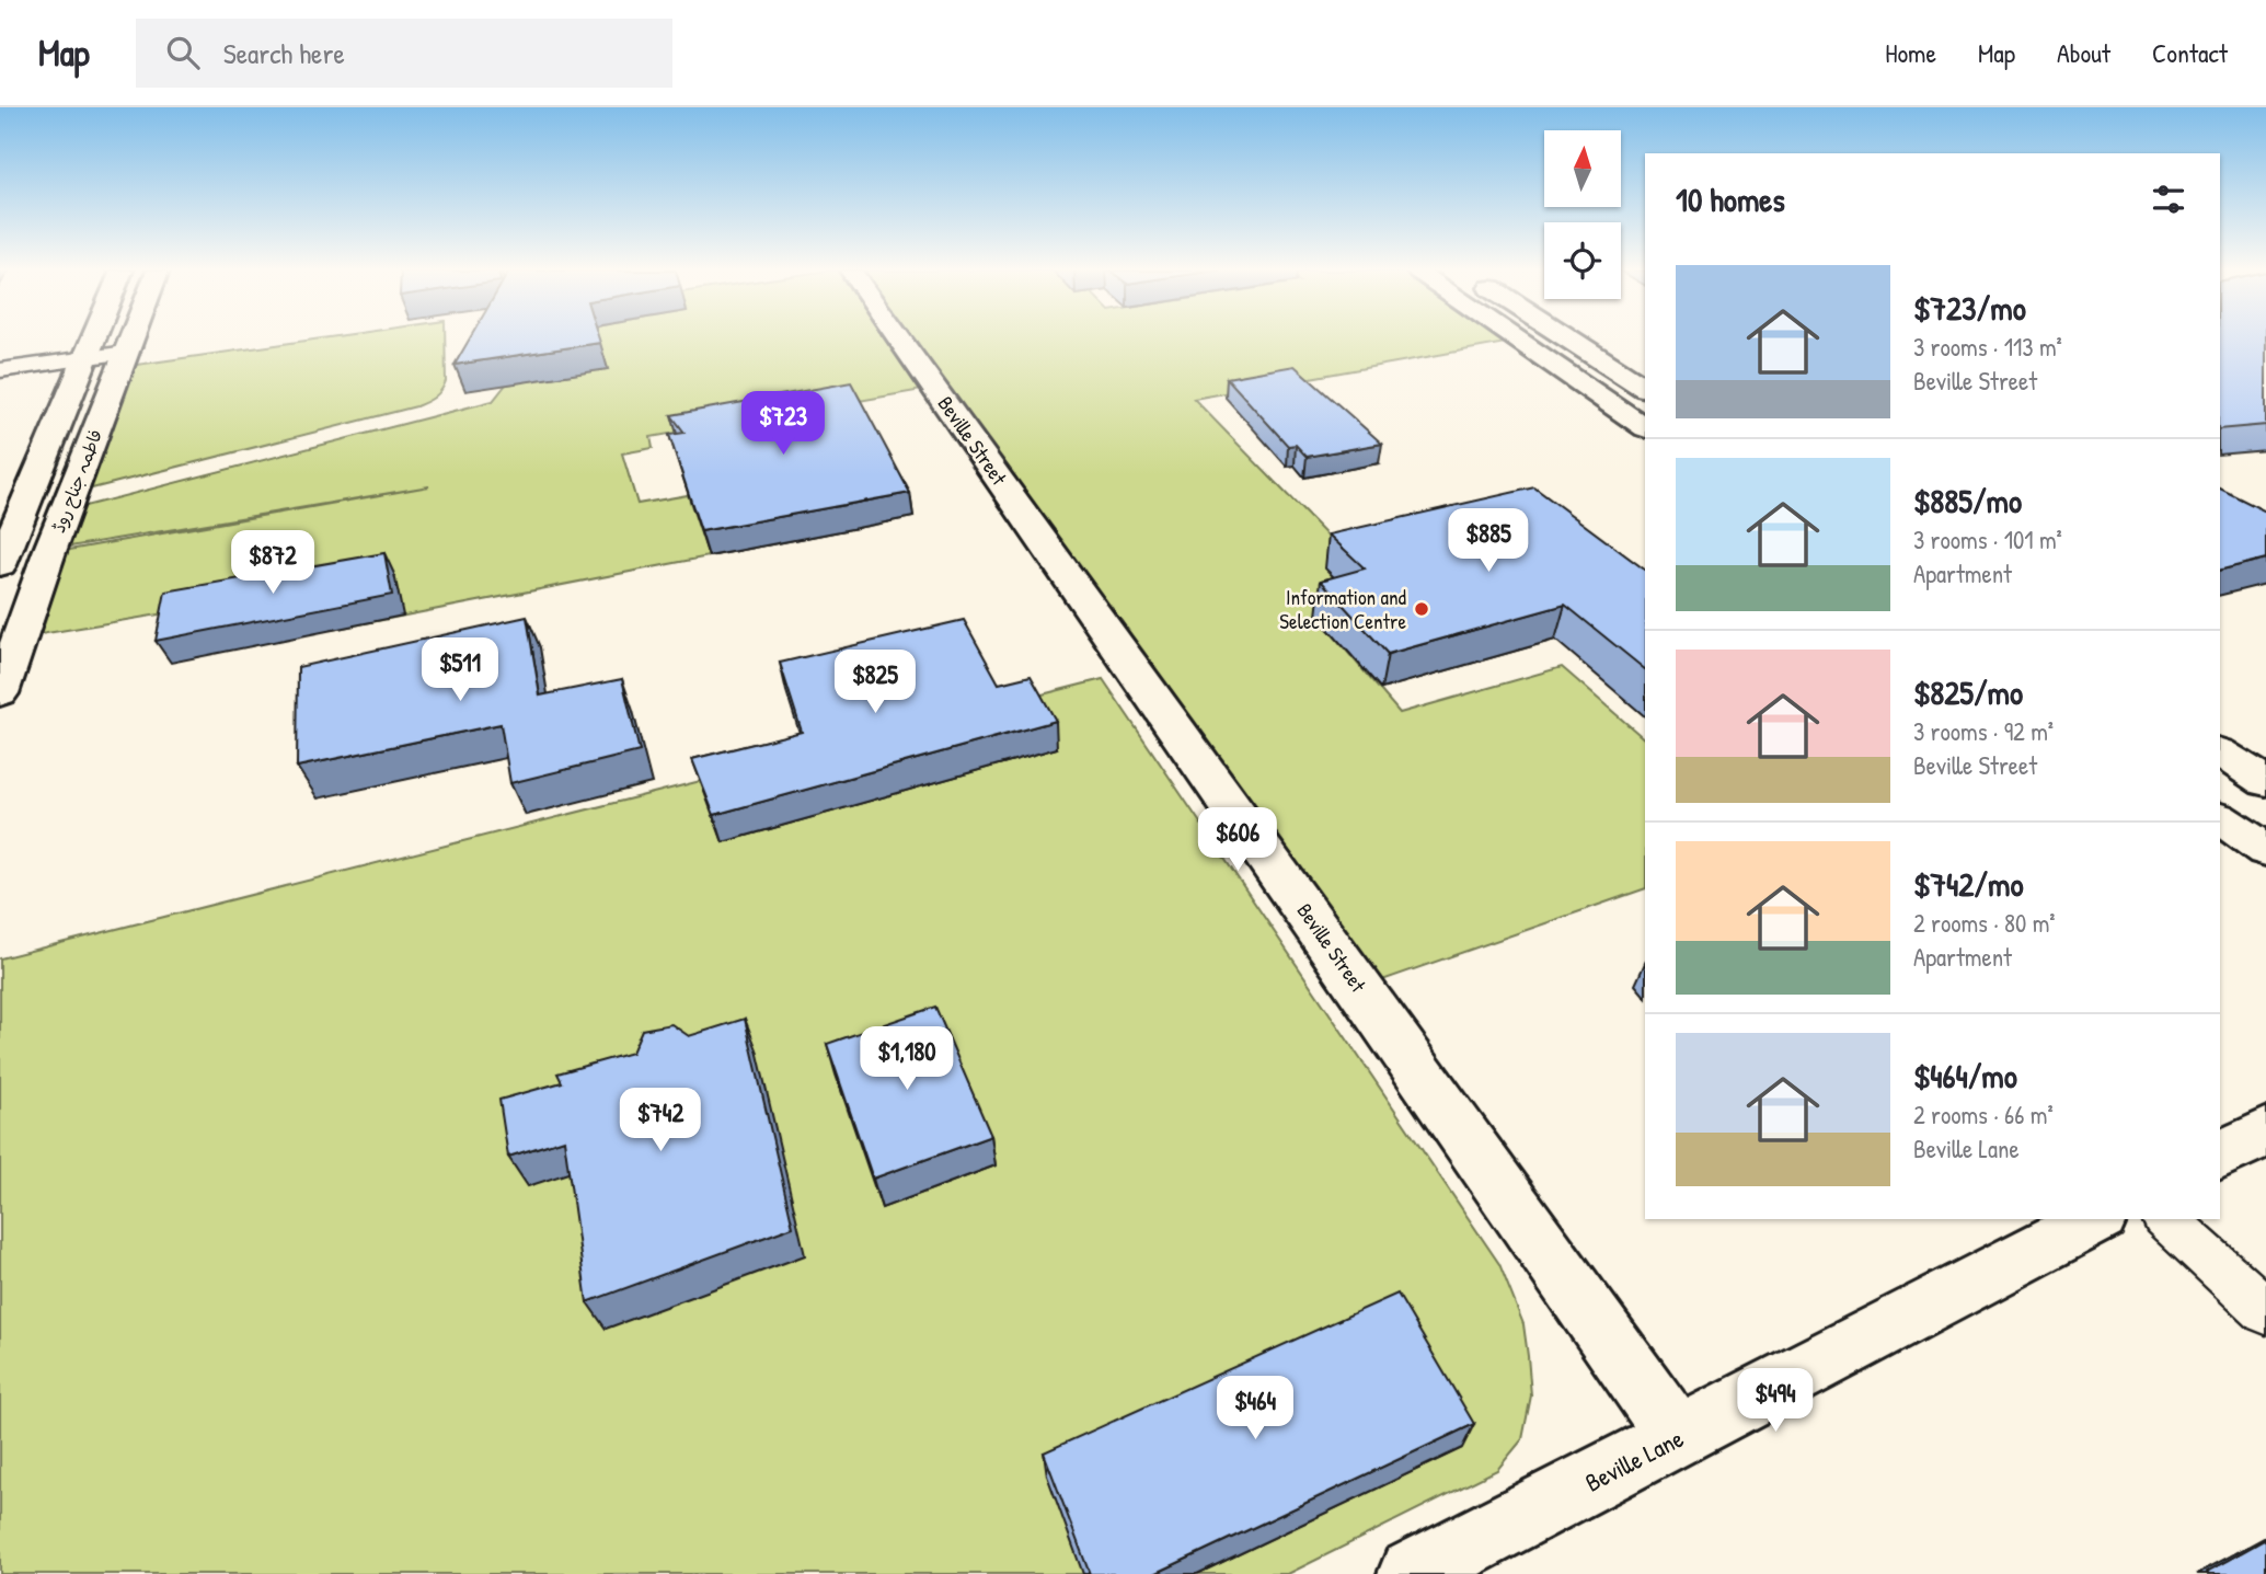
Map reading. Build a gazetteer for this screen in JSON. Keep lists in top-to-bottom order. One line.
{"streets":{"main road":["Beville Street","فاطمہ جناح روڈ","Beville Lane"]},"crossings":[["Beville Street","Beville Lane"]],"places":["Information and Selection Centre"],"north":"top","page":{"header":"Map","search":"Search here","nav":["Home","Map","About","Contact"],"heading":"10 homes","list":[{"name":"$723/mo","note":"3 rooms · 113 m² · Beville Street"},{"name":"$885/mo","note":"3 rooms · 101 m² · Apartment"},{"name":"$825/mo","note":"3 rooms · 92 m² · Beville Street"},{"name":"$742/mo","note":"2 rooms · 80 m² · Apartment"},{"name":"$464/mo","note":"2 rooms · 66 m² · Beville Lane"}],"price":["$723","$885","$872","$511","$825","$606","$1,180","$742","$494","$464"]}}
